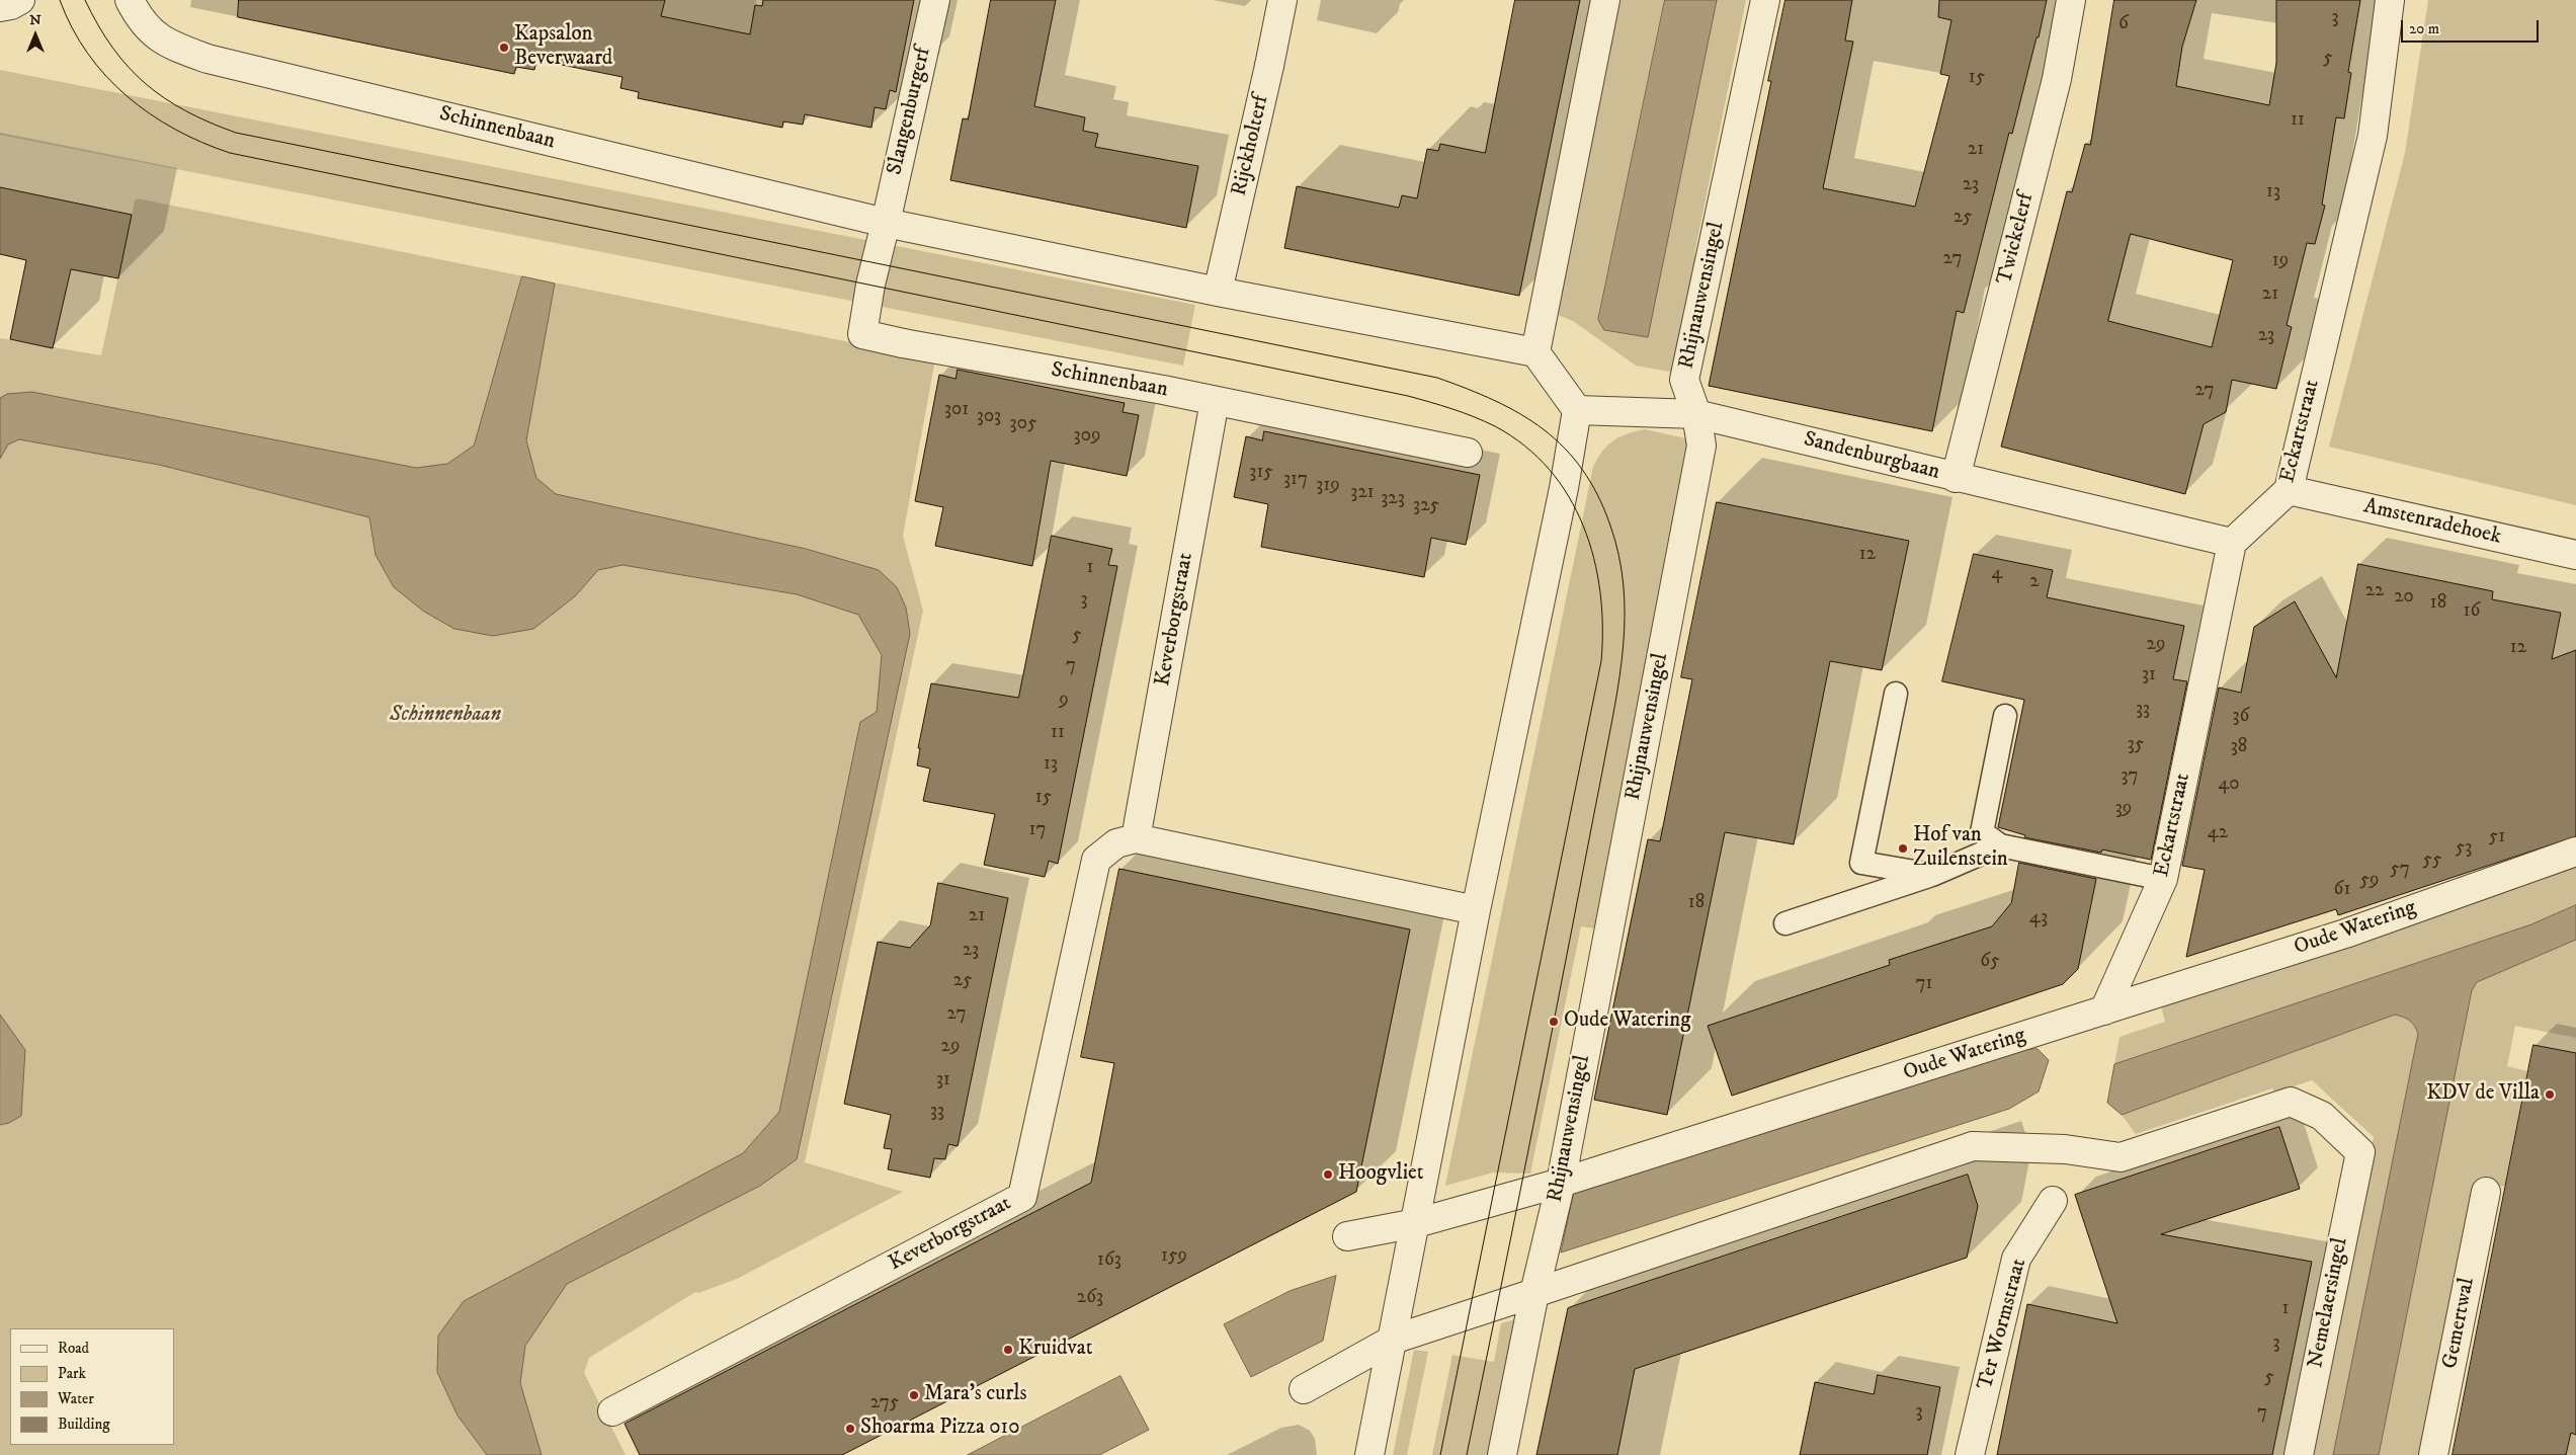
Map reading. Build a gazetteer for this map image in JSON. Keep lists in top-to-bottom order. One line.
{"streets":{"street":["Slangenburgerf","Schinnenbaan","Rijckholterf","Twickelerf","Rhijnauwensingel","Eckartstraat","Sandenburgbaan","Amstenradehoek","Keverborgstraat","Oude Watering","Nemelaersingel","Gemertwal","Ter Wormstraat"]},"crossings":[["Slangenburgerf","Schinnenbaan"],["Schinnenbaan","Rijckholterf"],["Schinnenbaan","Keverborgstraat"],["Twickelerf","Sandenburgbaan"],["Rhijnauwensingel","Sandenburgbaan"],["Rhijnauwensingel","Oude Watering"],["Rhijnauwensingel","Nemelaersingel"],["Eckartstraat","Sandenburgbaan"],["Eckartstraat","Amstenradehoek"],["Eckartstraat","Oude Watering"]],"parks":["Schinnenbaan"],"places":["Kapsalon Beverwaard","Hof van Zuilenstein","Oude Watering","KDV de Villa","Hoogvliet","Kruidvat","Mara's curls","Shoarma Pizza 010"],"house_numbers":["3","6","5","15","11","21","23","13","25","27","19","21","23","27","301","303","305","309","315","317","319","321","323","325","12","1","4","2","22","20","3","18","16","5","29","12","7","31","9","33","36","11","35","38","13","37","40","15","39","17","42","51","53","55","57","59","61","18","21","43","23","65","25","71","27","29","31","33","159","163","263","1","3","5","275","3","7"],"legend":["Road","Park","Water","Building"],"scale_bar":"20 m","north":"top"}
